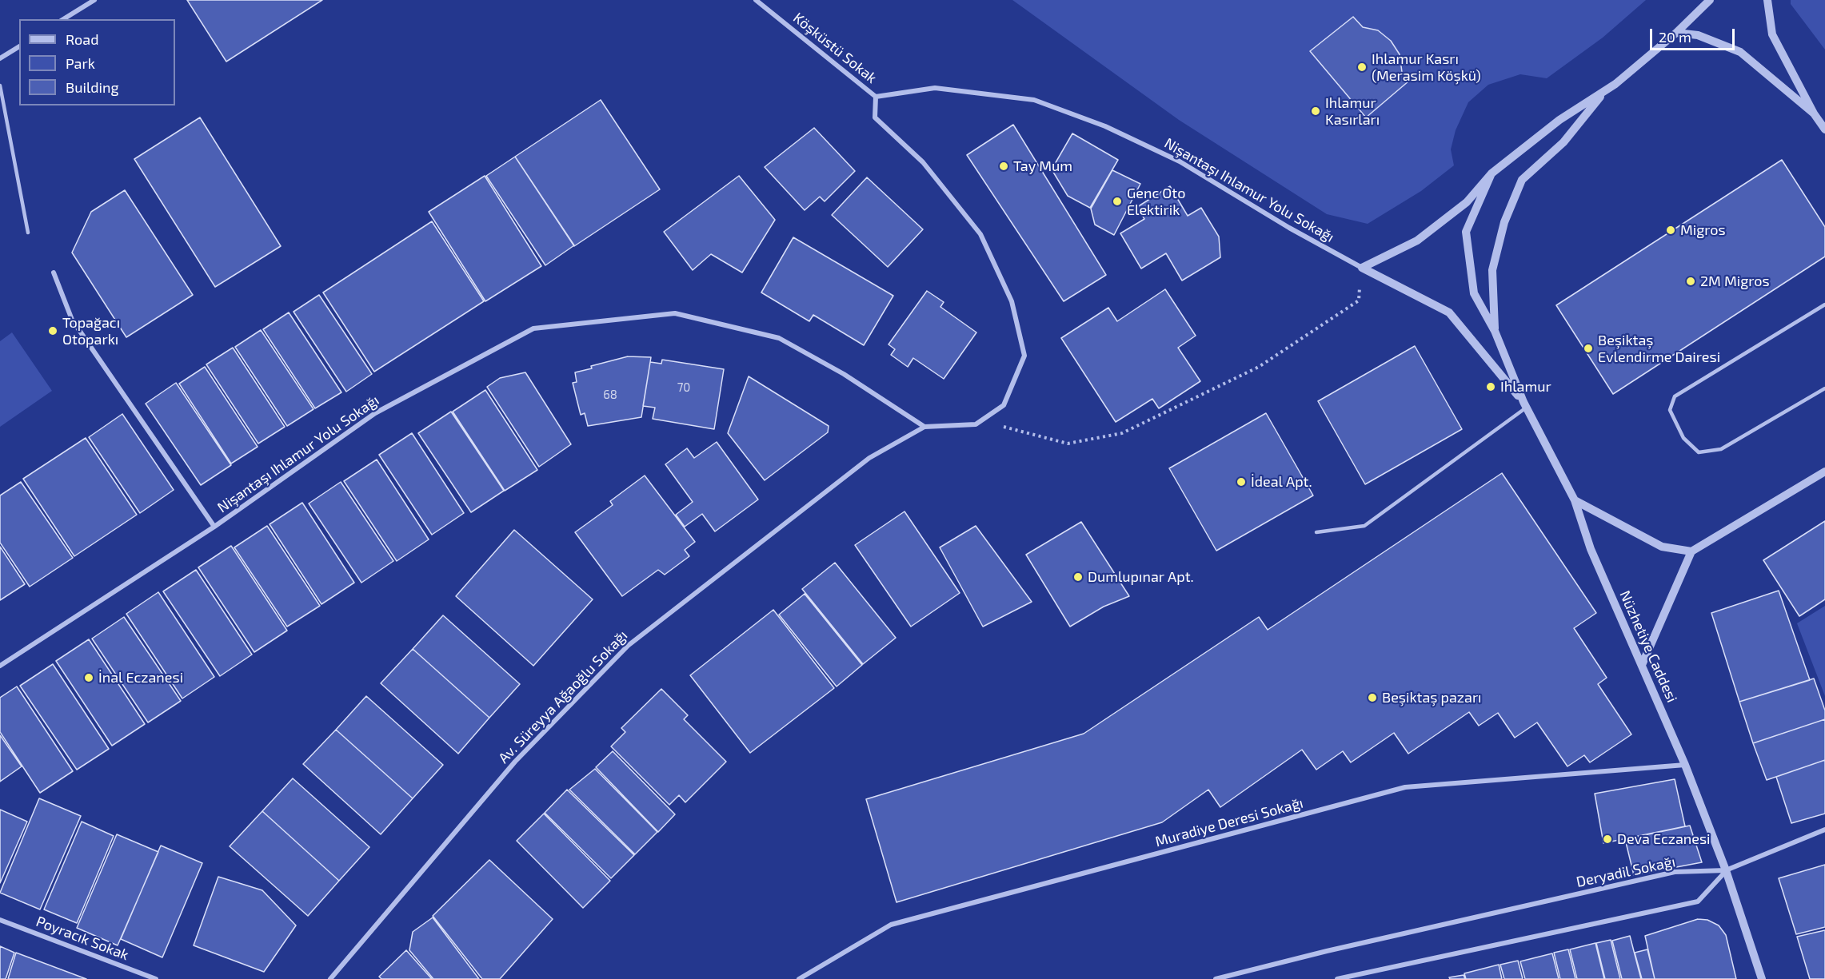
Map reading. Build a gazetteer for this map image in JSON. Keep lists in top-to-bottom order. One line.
{"streets":{"street":["Köşküstü Sokak","Nişantaşı Ihlamur Yolu Sokağı","Nüzhetiye Caddesi","Av. Süreyya Ağaoğlu Sokağı","Muradiye Deresi Sokağı","Deryadil Sokağı","Poyracık Sokak"]},"crossings":[["Köşküstü Sokak","Nişantaşı Ihlamur Yolu Sokağı"],["Nişantaşı Ihlamur Yolu Sokağı","Av. Süreyya Ağaoğlu Sokağı"],["Nüzhetiye Caddesi","Muradiye Deresi Sokağı"],["Nüzhetiye Caddesi","Deryadil Sokağı"]],"places":["Ihlamur Kasrı (Merasim Köşkü)","Ihlamur Kasırları","Tay Mum","Genc Oto Elektirik","Migros","2M Migros","Topağacı Otoparkı","Beşiktaş Evlendirme Dairesi","Ihlamur","İdeal Apt.","Dumlupınar Apt.","İnal Eczanesi","Beşiktaş pazarı","Deva Eczanesi"],"house_numbers":["70","68"],"legend":["Road","Park","Building"],"scale_bar":"20 m"}
